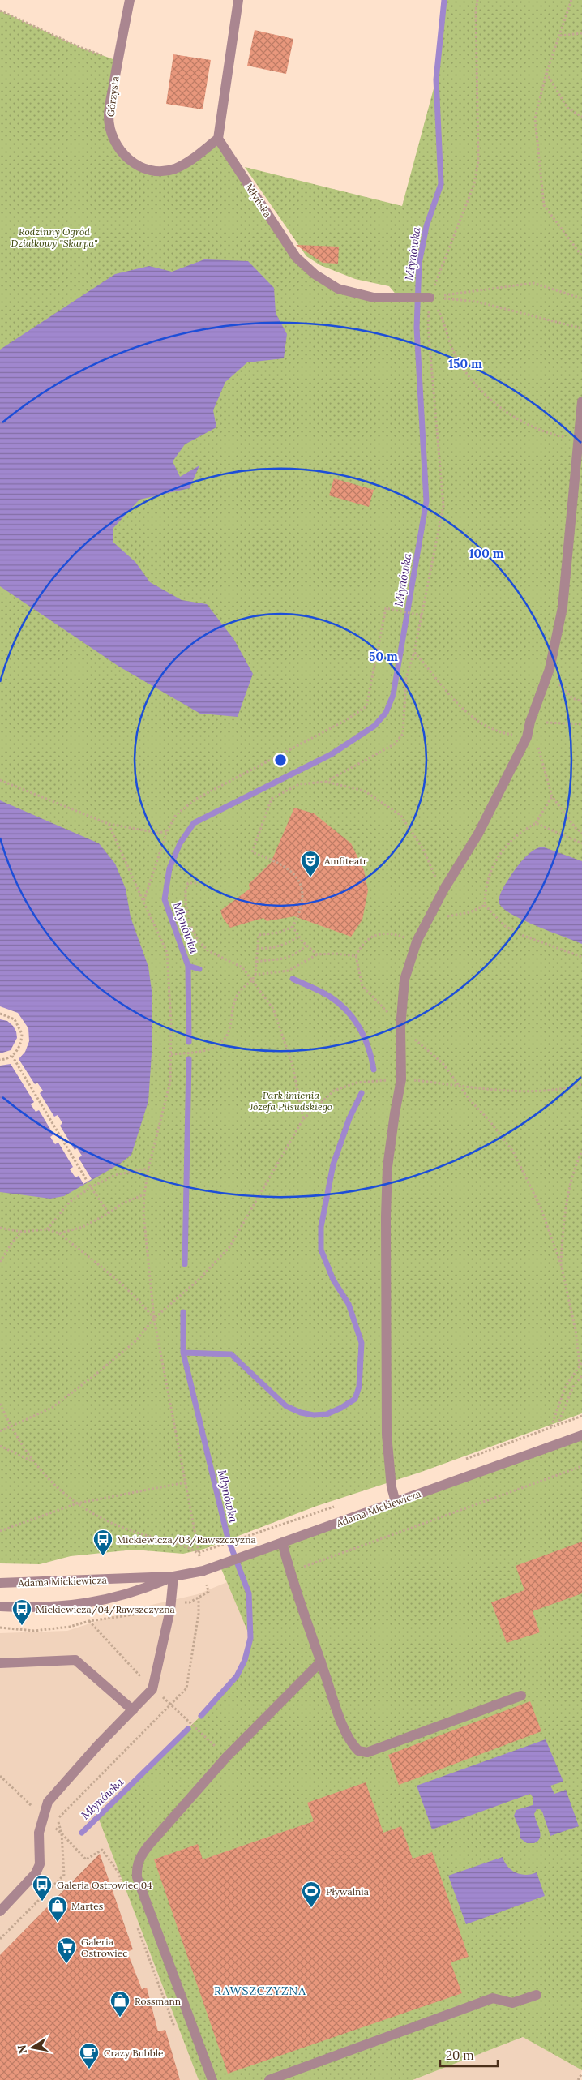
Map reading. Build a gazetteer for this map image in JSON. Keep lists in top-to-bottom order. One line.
{"streets":{"street":["Górzysta","Młyńska","Adama Mickiewicza"]},"crossings":[["Górzysta","Młyńska"]],"districts":["RAWSZCZYZNA"],"water":["Młynówka"],"parks":["Rodzinny Ogród Działkowy \"Skarpa\"","Park imienia Józefa Piłsudskiego"],"places":{"theatre":["Amfiteatr"],"bus stop":["Mickiewicza/03/Rawszczyzna","Mickiewicza/04/Rawszczyzna","Galeria Ostrowiec 04"],"sports":["Pływalnia"],"shop":["Martes","Rossmann"],"supermarket":["Galeria Ostrowiec"],"cafe":["Crazy Bubble"]},"scale_bar":"20 m","north":"left","rings":["150 m","100 m","50 m"]}
